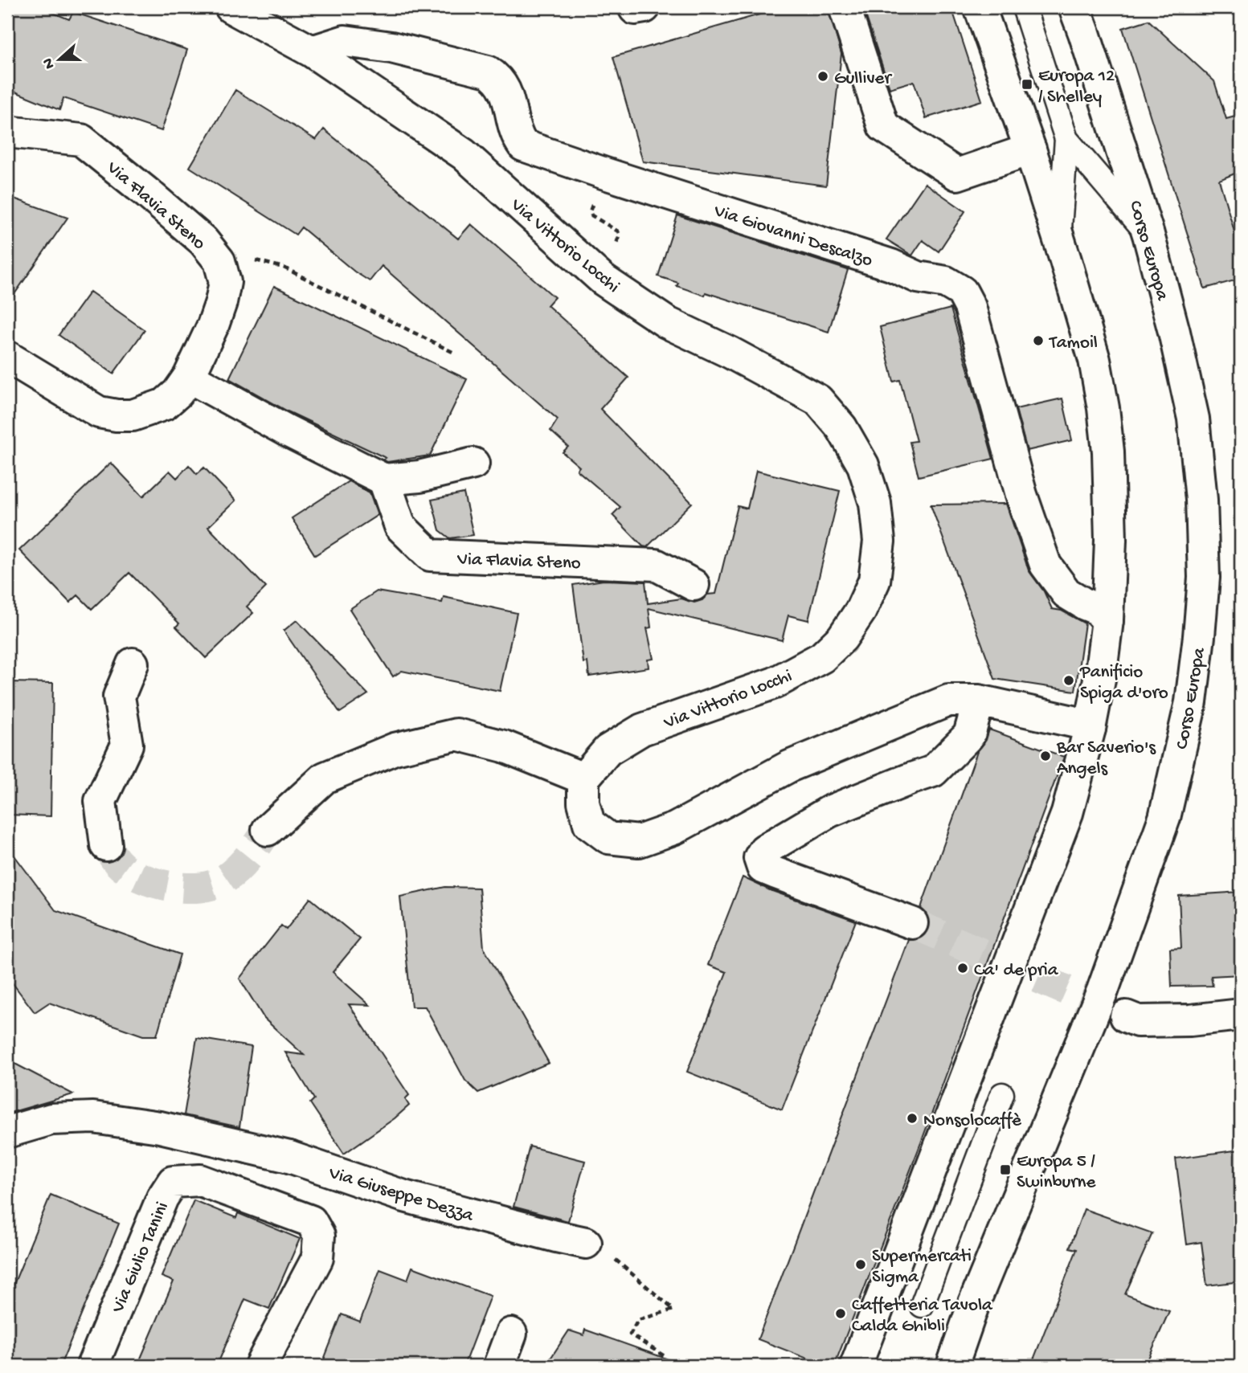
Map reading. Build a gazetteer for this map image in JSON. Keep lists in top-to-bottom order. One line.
{"streets":{"street":["Via Flavia Steno","Via Giovanni Descalzo","Via Vittorio Locchi","Corso Europa","Via Giuseppe Dezza","Via Giulio Tanini"]},"crossings":[["Via Giovanni Descalzo","Via Vittorio Locchi"]],"places":{"other":["Gulliver","Tamoil","Panificio Spiga d'oro","Bar Saverio's Angels","Ca' de pria","Nonsolocaffè","Supermercati Sigma","Caffetteria Tavola Calda Ghibli"],"transit":["Europa 12 / Shelley","Europa 5 / Swinburne"]},"north":"left"}
